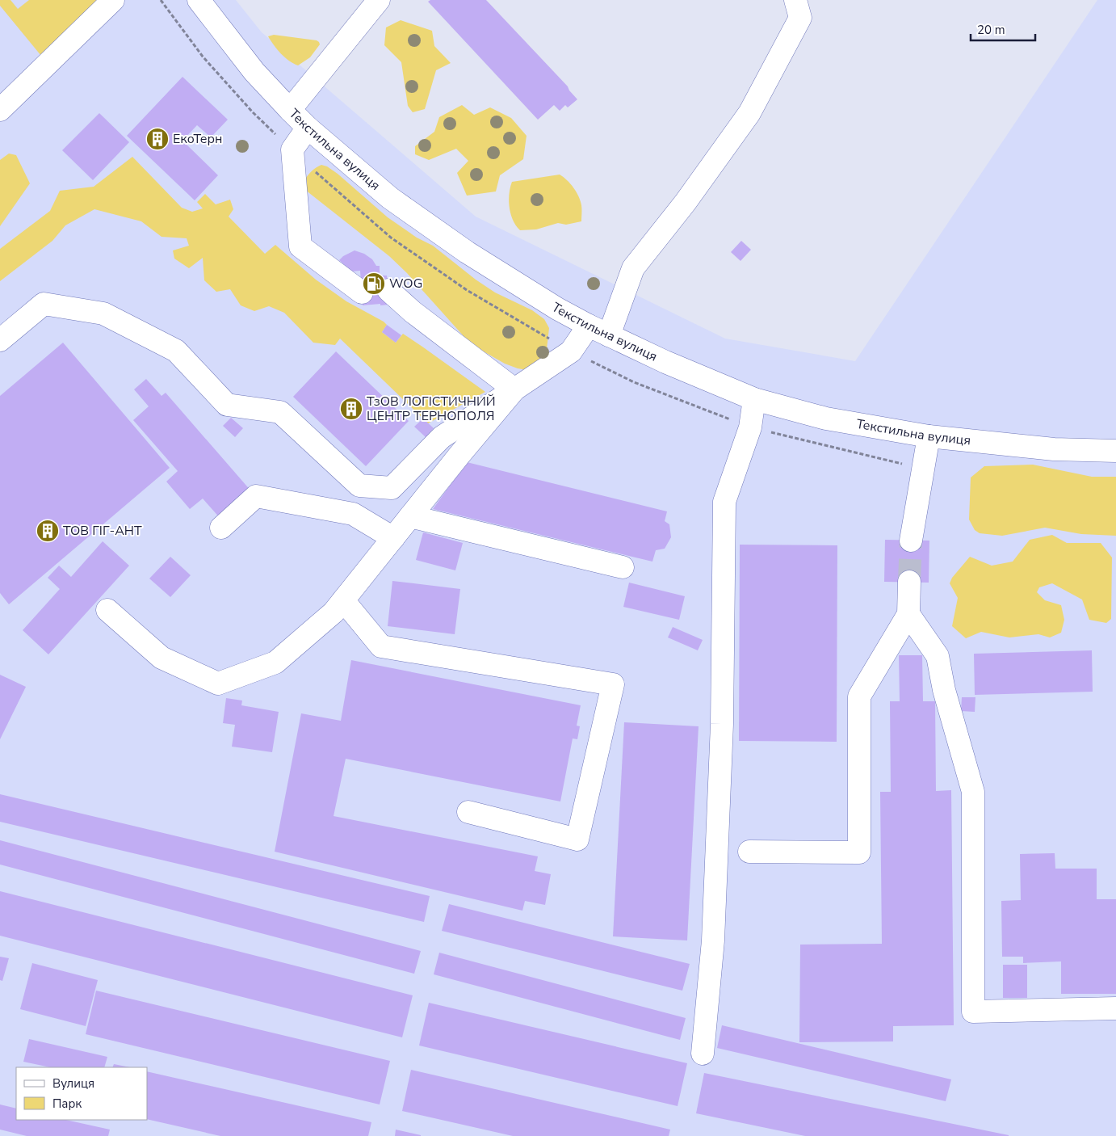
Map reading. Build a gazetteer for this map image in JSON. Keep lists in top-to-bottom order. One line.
{"streets":{"street":["Текстильна вулиця"]},"places":{"building":["ЕкоТерн","ТзОВ ЛОГІСТИЧНИЙ ЦЕНТР ТЕРНОПОЛЯ","ТОВ ГІГ-АНТ"],"fuel station":["WOG"]},"legend":["Вулиця","Парк"],"scale_bar":"20 m"}
